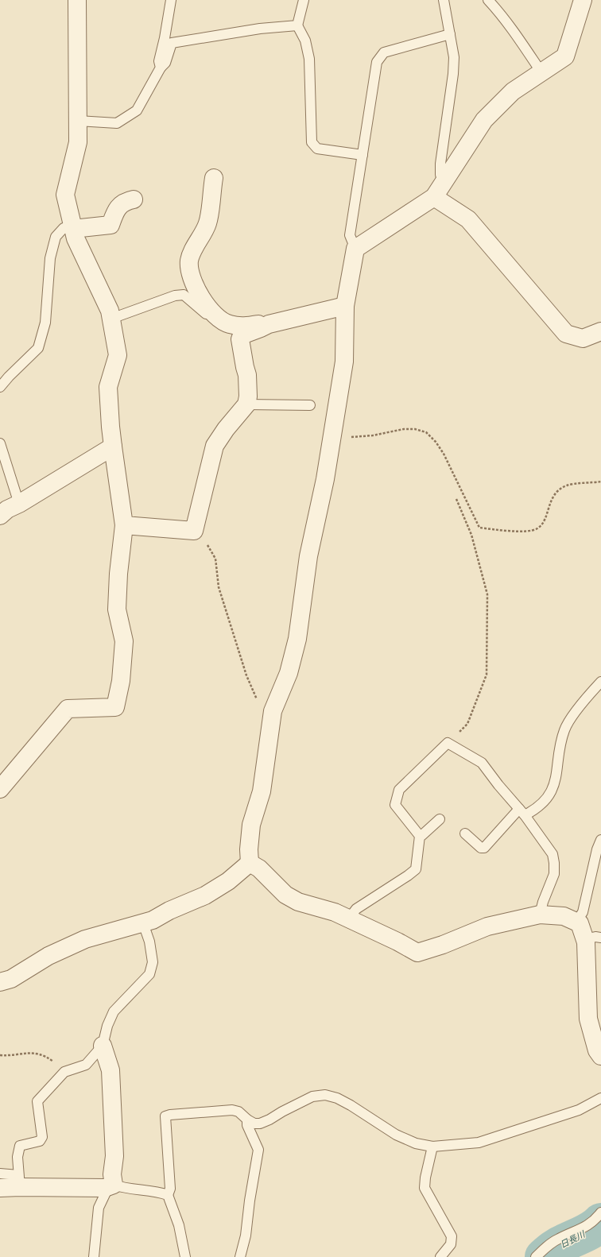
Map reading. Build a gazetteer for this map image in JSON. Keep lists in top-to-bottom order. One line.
{"water":["日長川"]}
